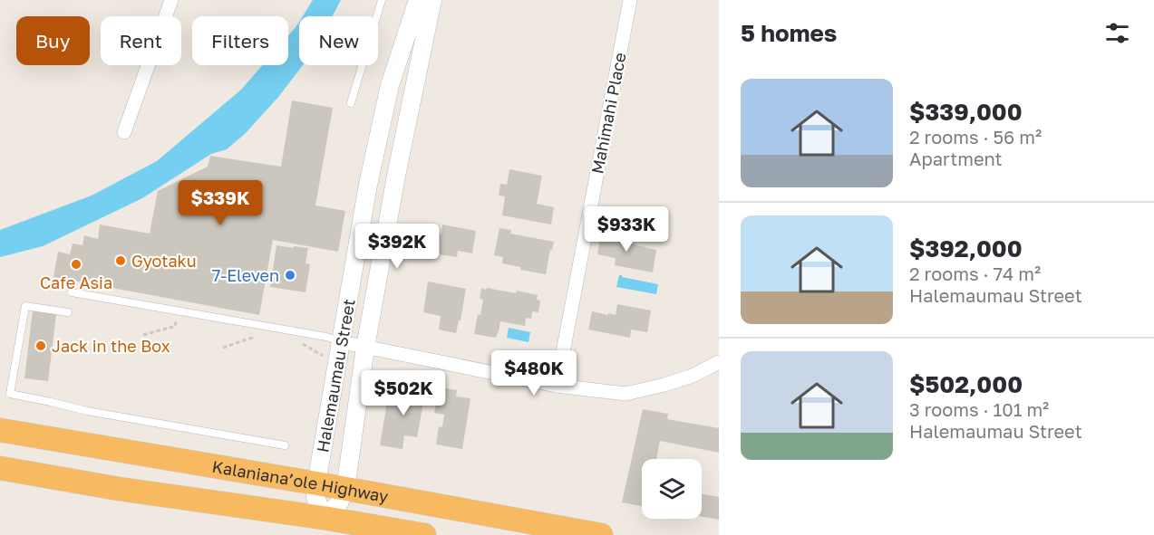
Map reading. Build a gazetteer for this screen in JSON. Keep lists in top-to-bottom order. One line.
{"streets":{"highway":["Kalaniana’ole Highway"],"street":["Mahimahi Place","Halemaumau Street"]},"crossings":[["Halemaumau Street","Kalaniana’ole Highway"]],"places":["Gyotaku","Cafe Asia","7-Eleven","Jack in the Box"],"page":{"heading":"5 homes","chip":["Buy","Rent","Filters","New"],"list":[{"name":"$339,000","note":"2 rooms · 56 m² · Apartment"},{"name":"$392,000","note":"2 rooms · 74 m² · Halemaumau Street"},{"name":"$502,000","note":"3 rooms · 101 m² · Halemaumau Street"}],"price":["$339K","$933K","$392K","$480K","$502K"]}}
